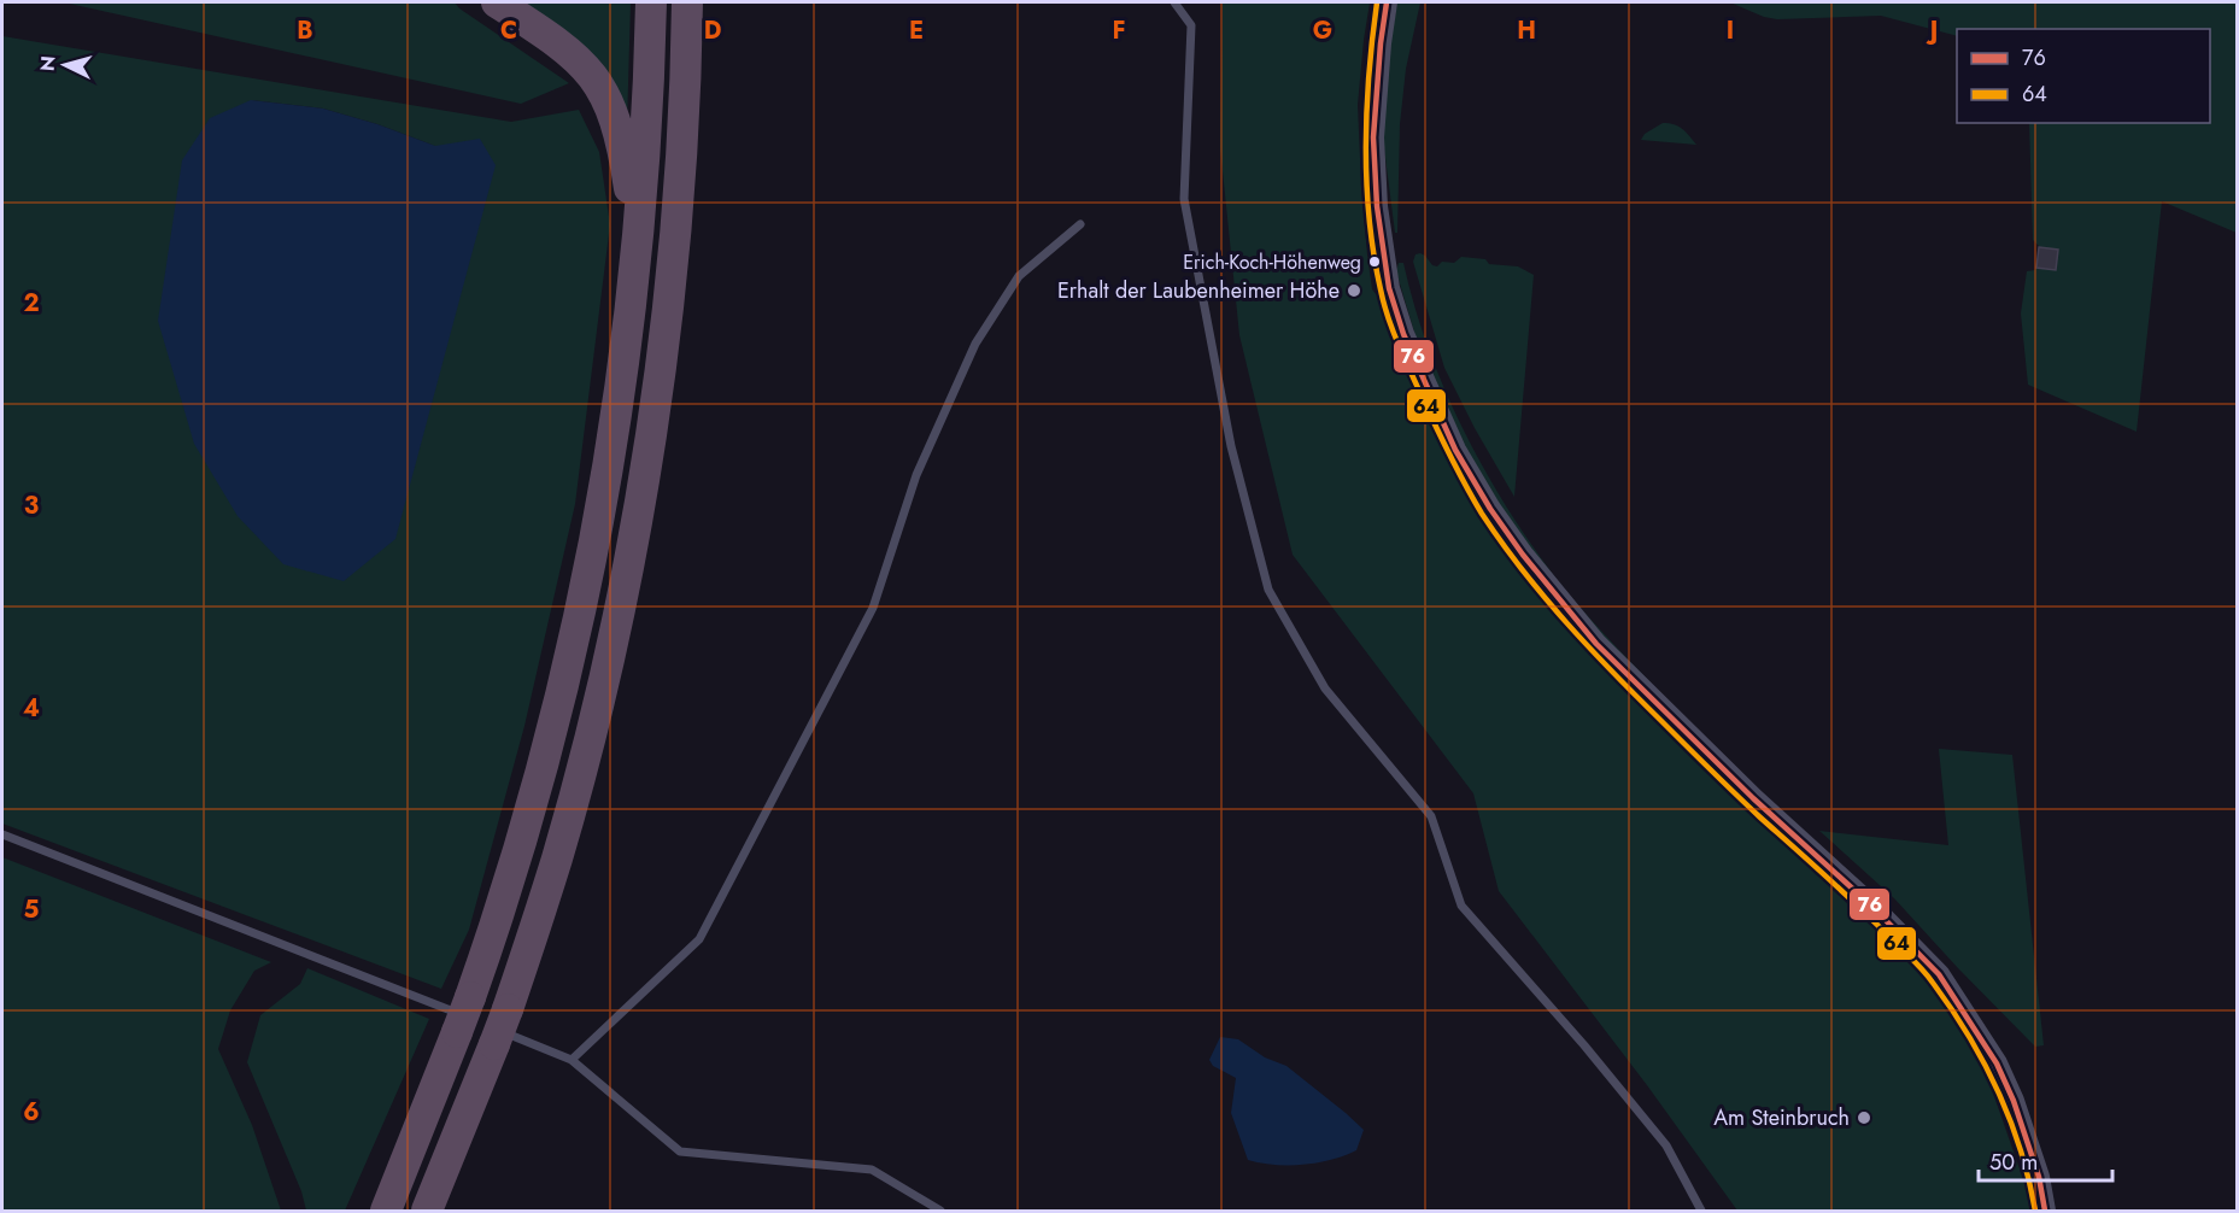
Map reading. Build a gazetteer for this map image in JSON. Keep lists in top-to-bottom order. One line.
{"places":["Erich-Koch-Höhenweg","Erhalt der Laubenheimer Höhe","Am Steinbruch"],"lines":["transit line 76","transit line 64"],"legend":["76","64"],"scale_bar":"50 m","north":"left","grid":{"columns":["B","C","D","E","F","G","H","I","J"],"rows":["2","3","4","5","6"]}}
